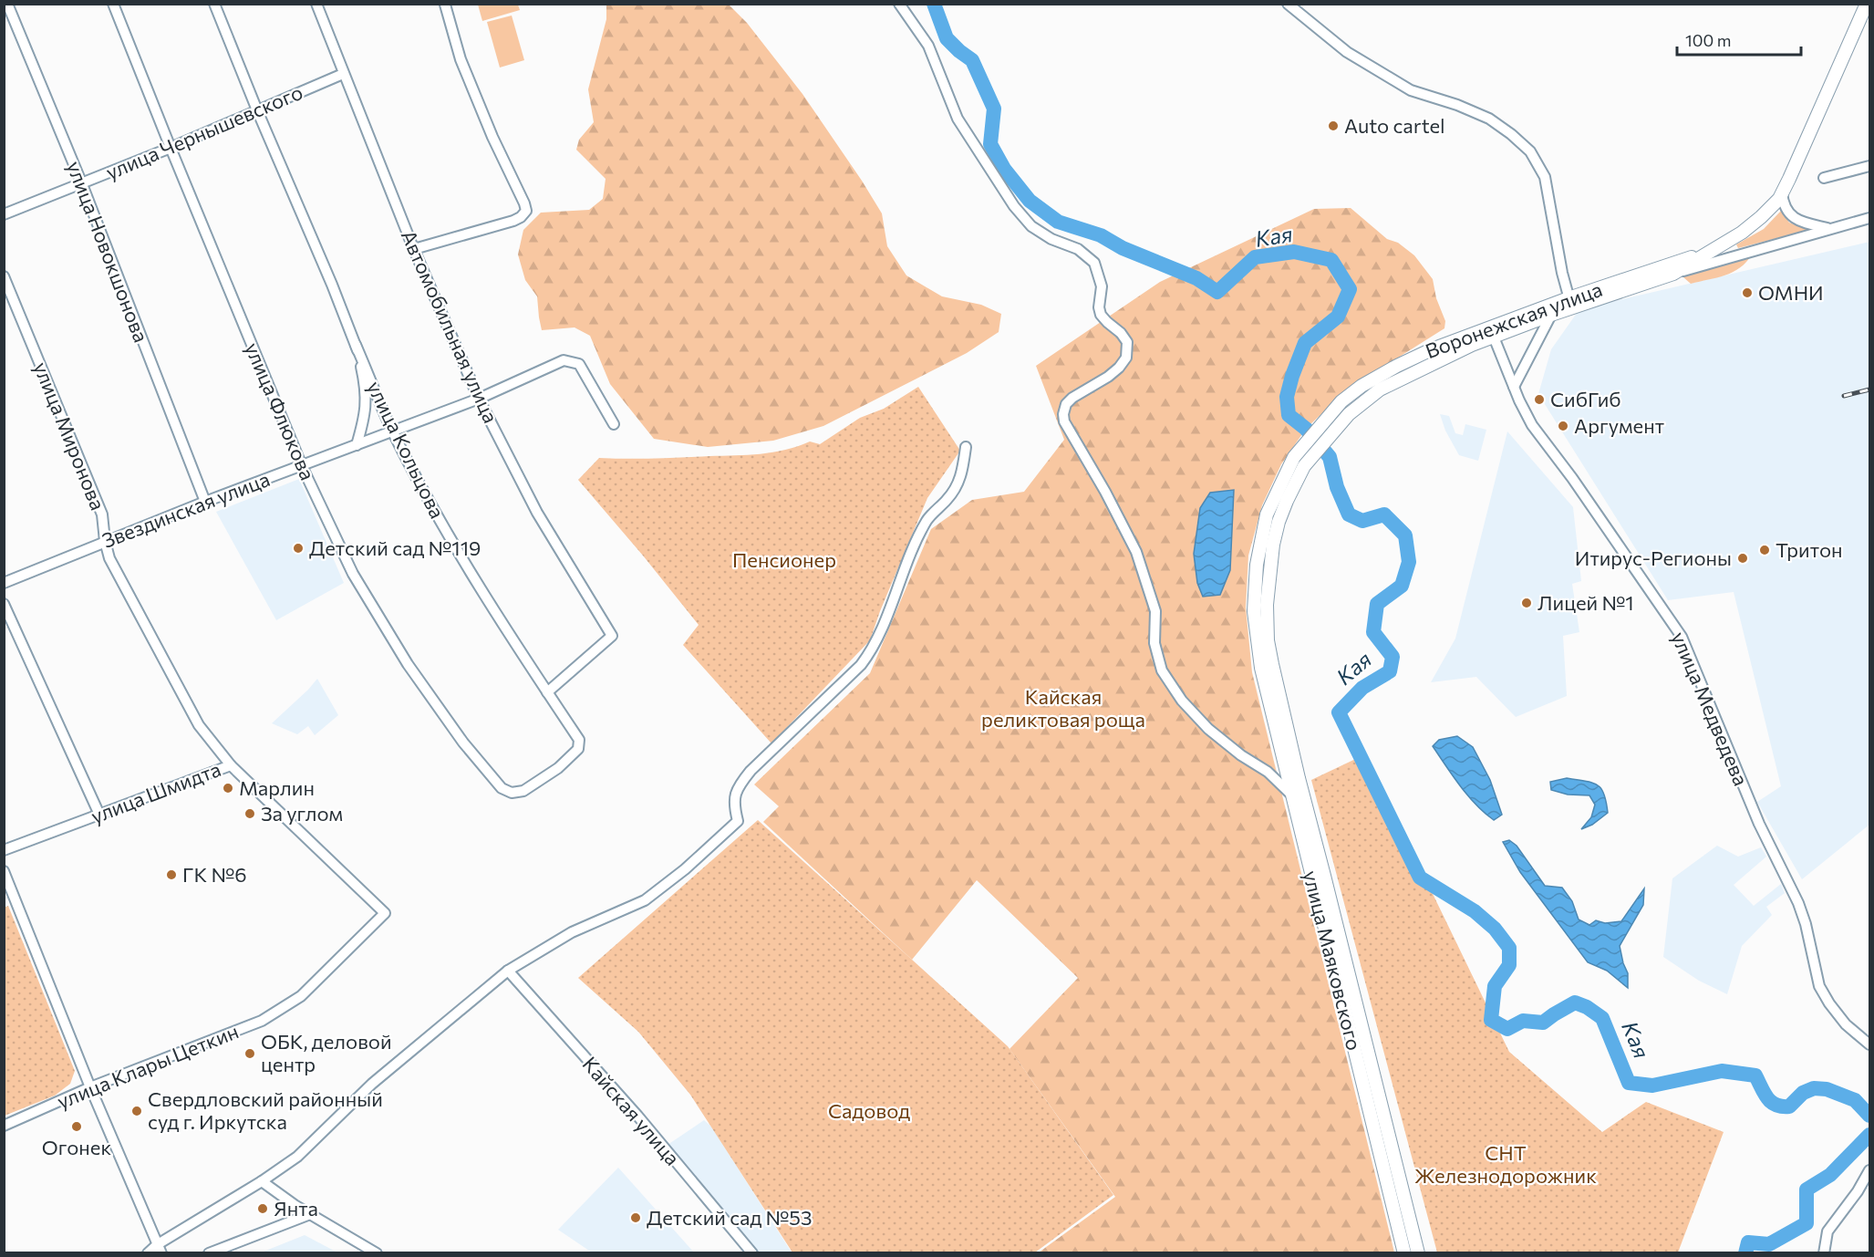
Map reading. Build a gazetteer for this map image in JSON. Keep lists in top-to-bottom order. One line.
{"streets":{"main road":["Воронежская улица","улица Маяковского"],"street":["улица Чернышевского","улица Новокшонова","Автомобильная улица","улица Флюкова","улица Миронова","улица Кольцова","Звездинская улица","улица Медведева","улица Шмидта","улица Клары Цеткин","Кайская улица"]},"crossings":[["улица Чернышевского","улица Новокшонова"],["улица Чернышевского","Автомобильная улица"],["улица Чернышевского","улица Флюкова"],["улица Чернышевского","улица Кольцова"],["улица Новокшонова","Звездинская улица"],["Воронежская улица","улица Медведева"],["Воронежская улица","улица Маяковского"],["Автомобильная улица","улица Кольцова"],["Автомобильная улица","Звездинская улица"],["улица Флюкова","улица Кольцова"],["улица Флюкова","Звездинская улица"],["улица Миронова","Звездинская улица"],["улица Миронова","улица Шмидта"],["улица Кольцова","Звездинская улица"],["улица Шмидта","улица Клары Цеткин"]],"water":["Кая"],"parks":["Пенсионер","Кайская реликтовая роща","Садовод","СНТ Железнодорожник"],"places":["Auto cartel","ОМНИ","СибГиб","Аргумент","Детский сад №119","Тритон","Итирус-Регионы","Лицей №1","Марлин","За углом","ГК №6","ОБК, деловой центр","Свердловский районный суд г. Иркутска","Огонек","Янта","Детский сад №53"],"scale_bar":"100 m"}
